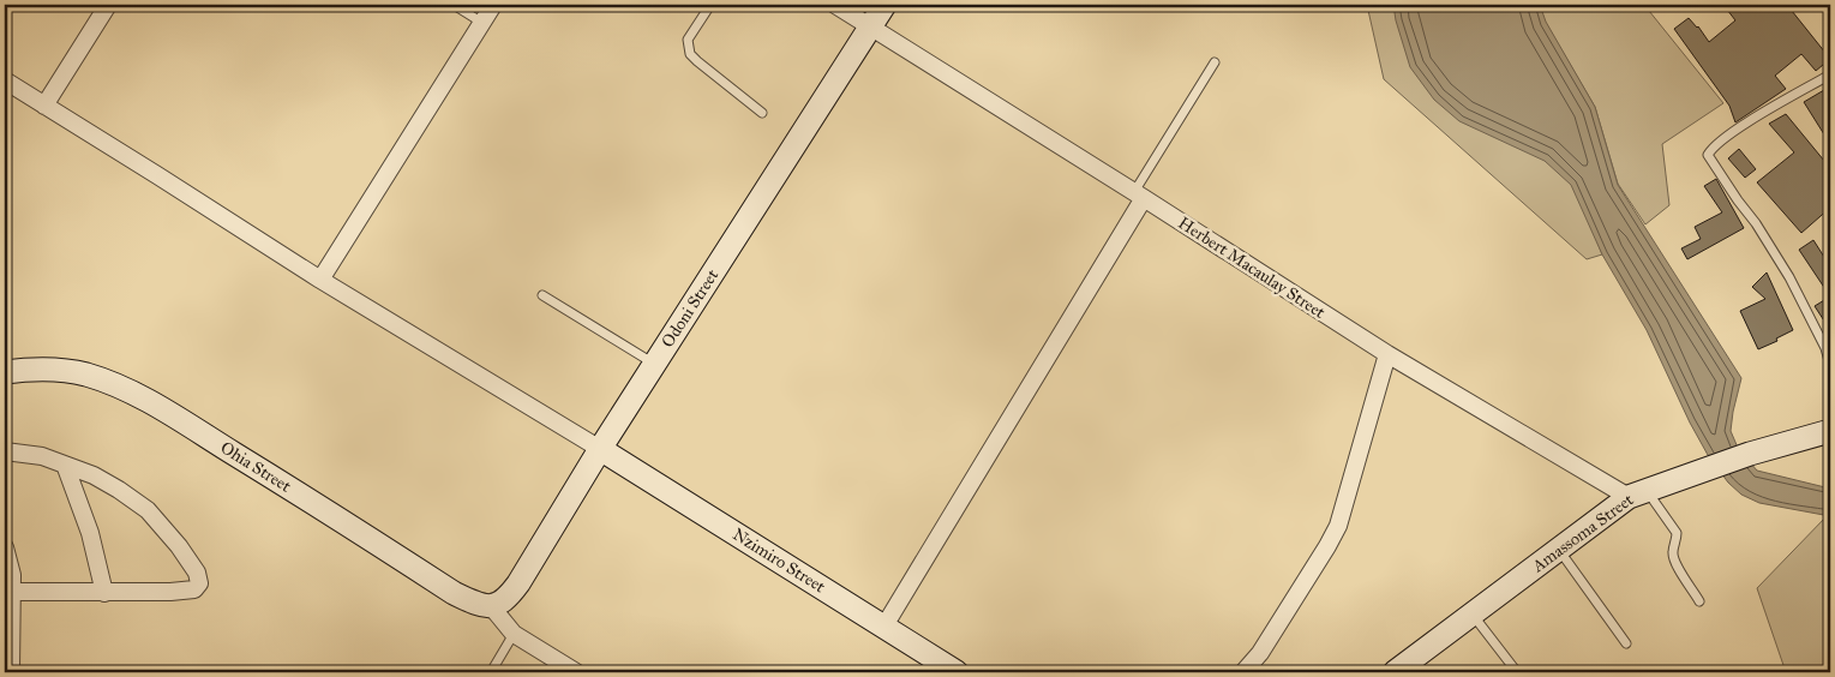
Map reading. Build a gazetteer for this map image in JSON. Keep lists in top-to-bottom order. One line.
{"streets":{"street":["Herbert Macaulay Street","Odoni Street","Ohia Street","Amassoma Street","Nzimiro Street"]},"crossings":[["Herbert Macaulay Street","Odoni Street"],["Herbert Macaulay Street","Amassoma Street"],["Odoni Street","Ohia Street"],["Odoni Street","Nzimiro Street"]]}
